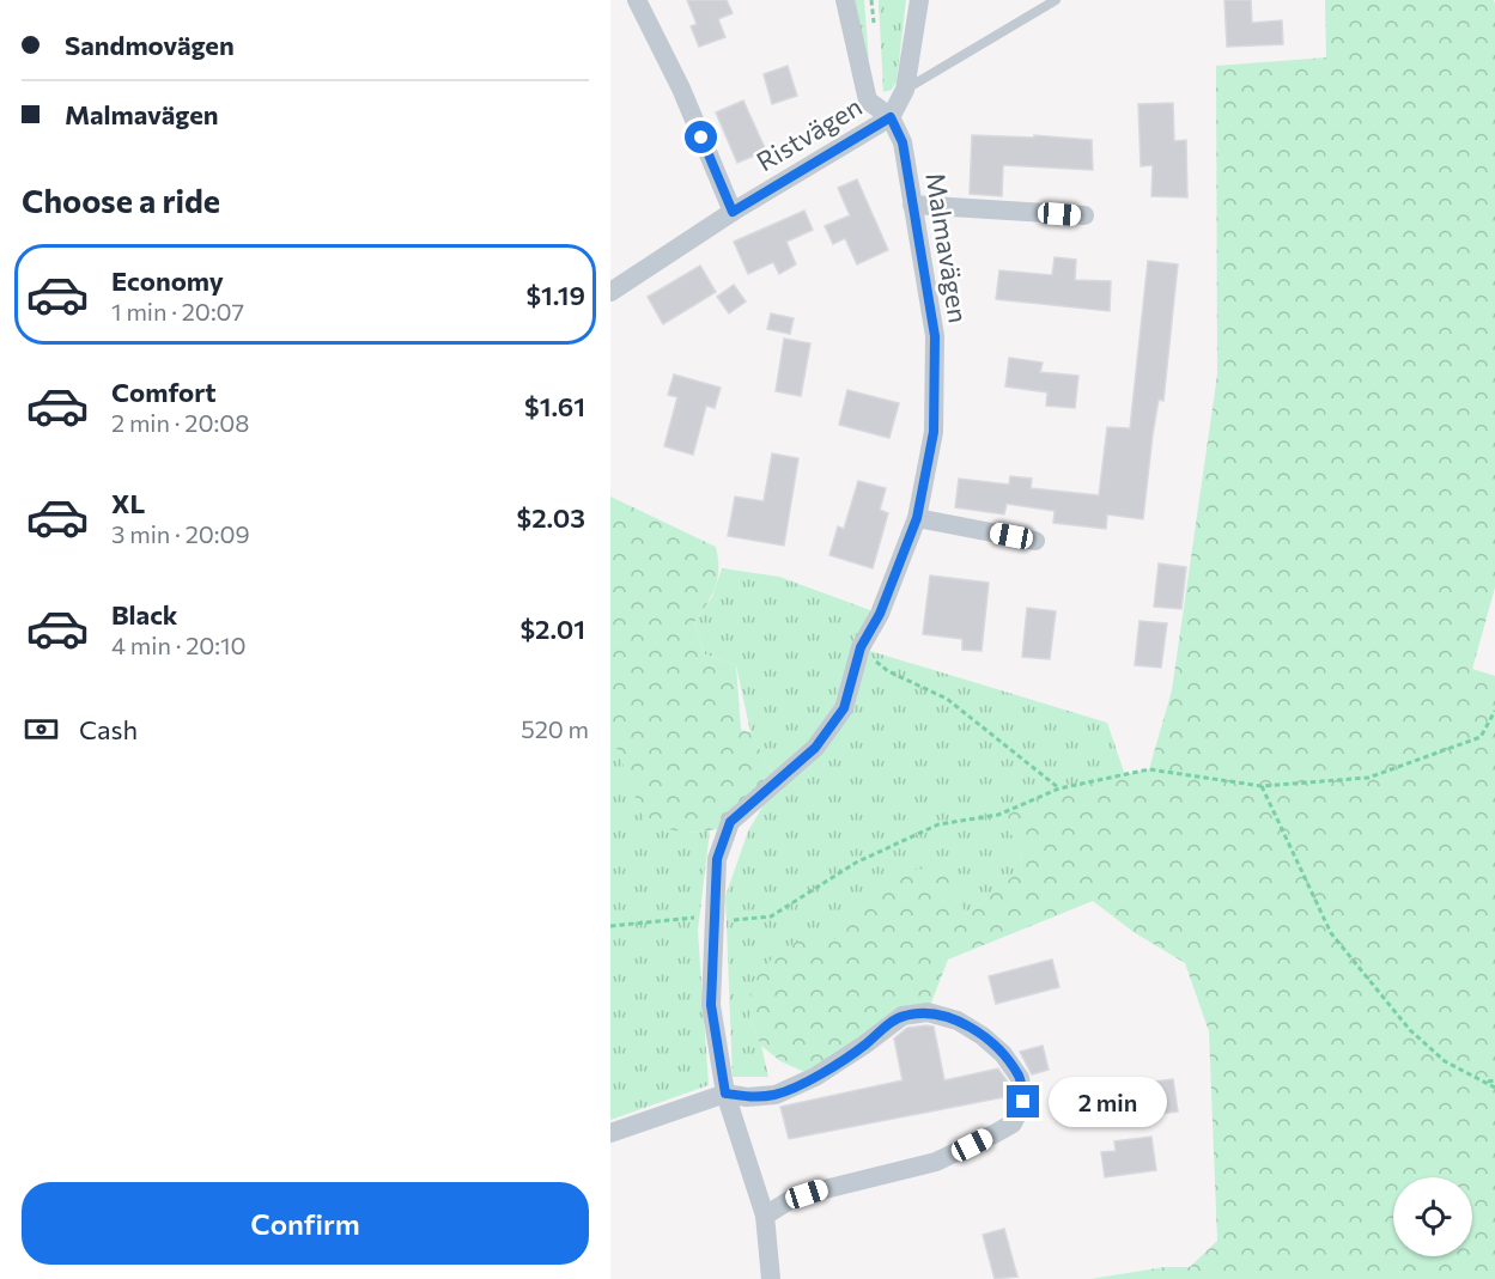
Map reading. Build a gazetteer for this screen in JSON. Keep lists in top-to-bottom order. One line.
{"streets":{"street":["Ristvägen","Malmavägen"]},"crossings":[["Ristvägen","Malmavägen"]],"page":{"banner":["Sandmovägen","Malmavägen"],"heading":"Choose a ride","list":[{"name":"Economy","note":"1 min · 20:07","value":"$1.19"},{"name":"Comfort","note":"2 min · 20:08","value":"$1.61"},{"name":"XL","note":"3 min · 20:09","value":"$2.03"},{"name":"Black","note":"4 min · 20:10","value":"$2.01"}],"pay":["Cash","520 m"],"bubble":"2 min","buttons":"Confirm"}}
